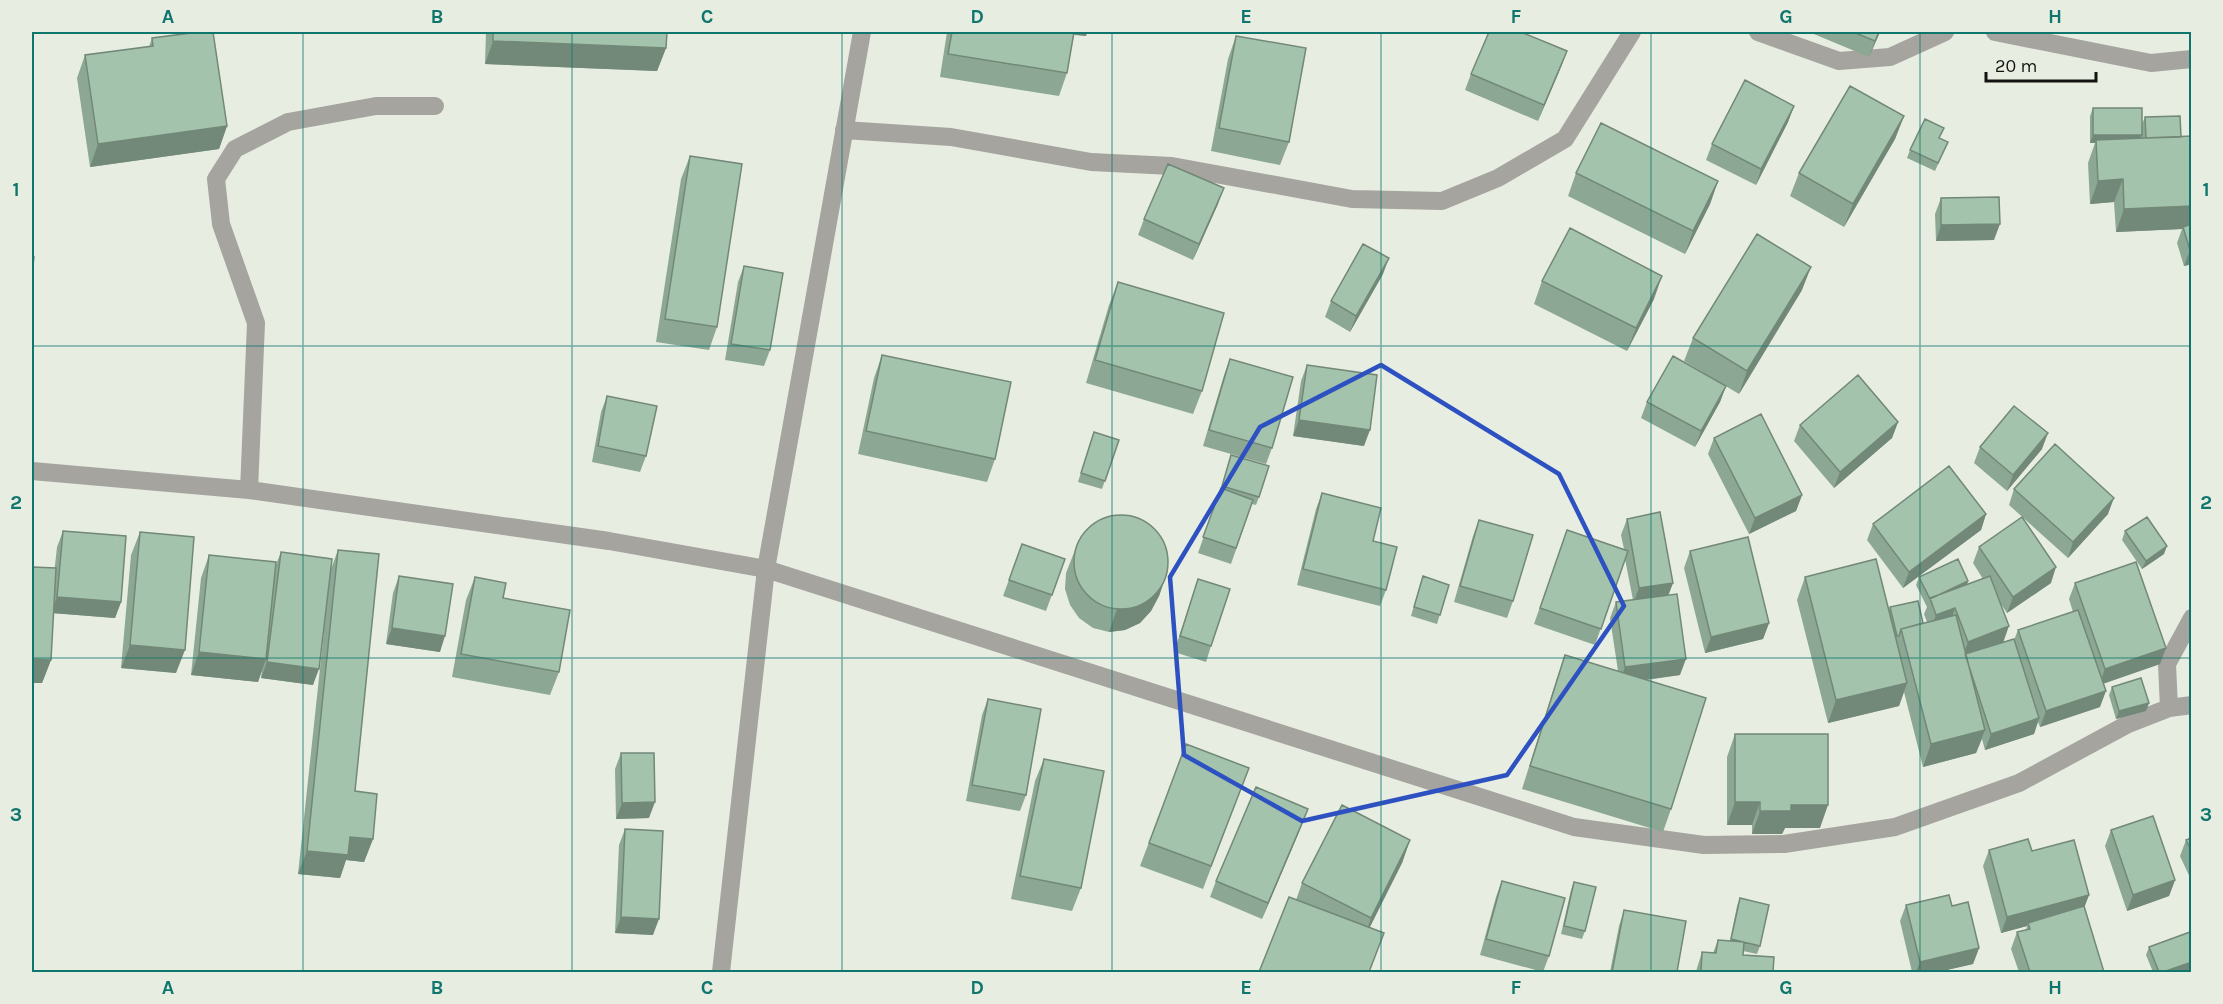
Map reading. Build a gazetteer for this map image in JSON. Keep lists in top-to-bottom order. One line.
{"scale_bar":"20 m","grid":{"columns":["A","B","C","D","E","F","G","H"],"rows":["1","2","3"]}}
